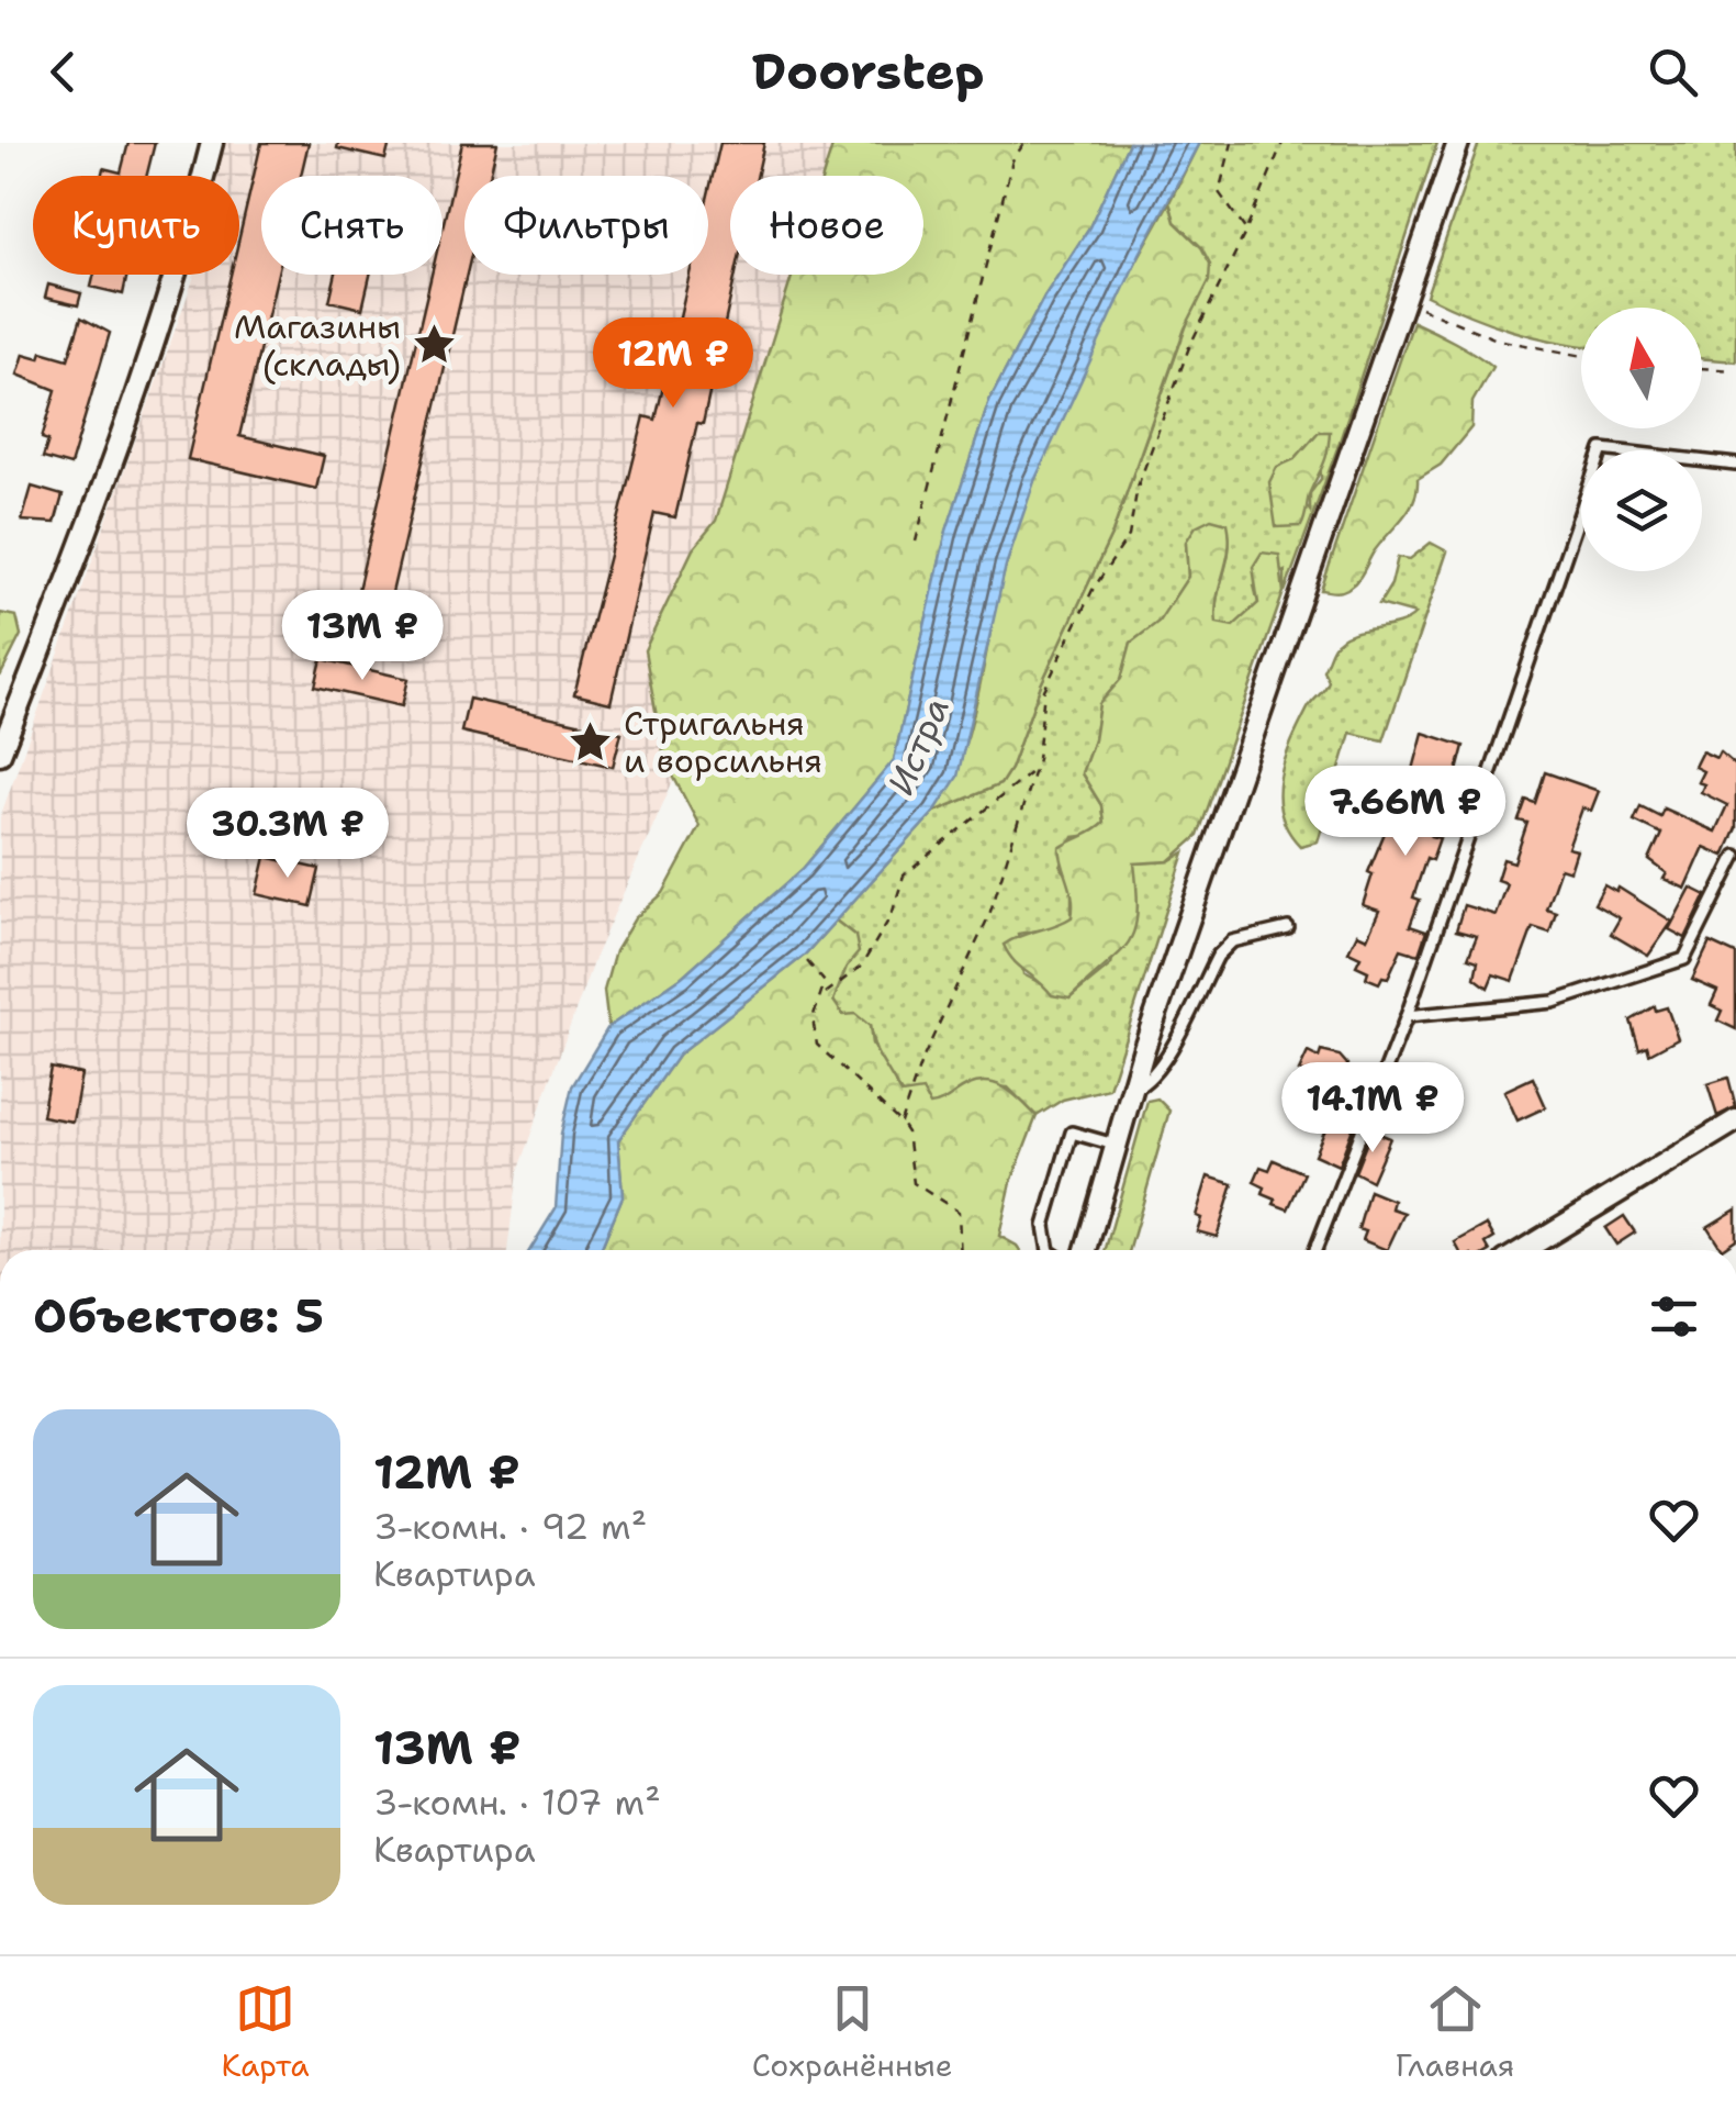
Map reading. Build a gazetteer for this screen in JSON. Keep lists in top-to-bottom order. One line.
{"water":["Истра"],"places":{"place":["Магазины (склады)","Стригальня и ворсильня"]},"north":"top","page":{"header":"Doorstep","chip":["Купить","Снять","Фильтры","Новое"],"price":["12M ₽","13M ₽","7.66M ₽","30.3M ₽","14.1M ₽"],"heading":"Объектов: 5","list":[{"name":"12M ₽","note":"3-комн. · 92 m² · Квартира"},{"name":"13M ₽","note":"3-комн. · 107 m² · Квартира"}],"tabs":["Карта","Сохранённые","Главная"]}}
